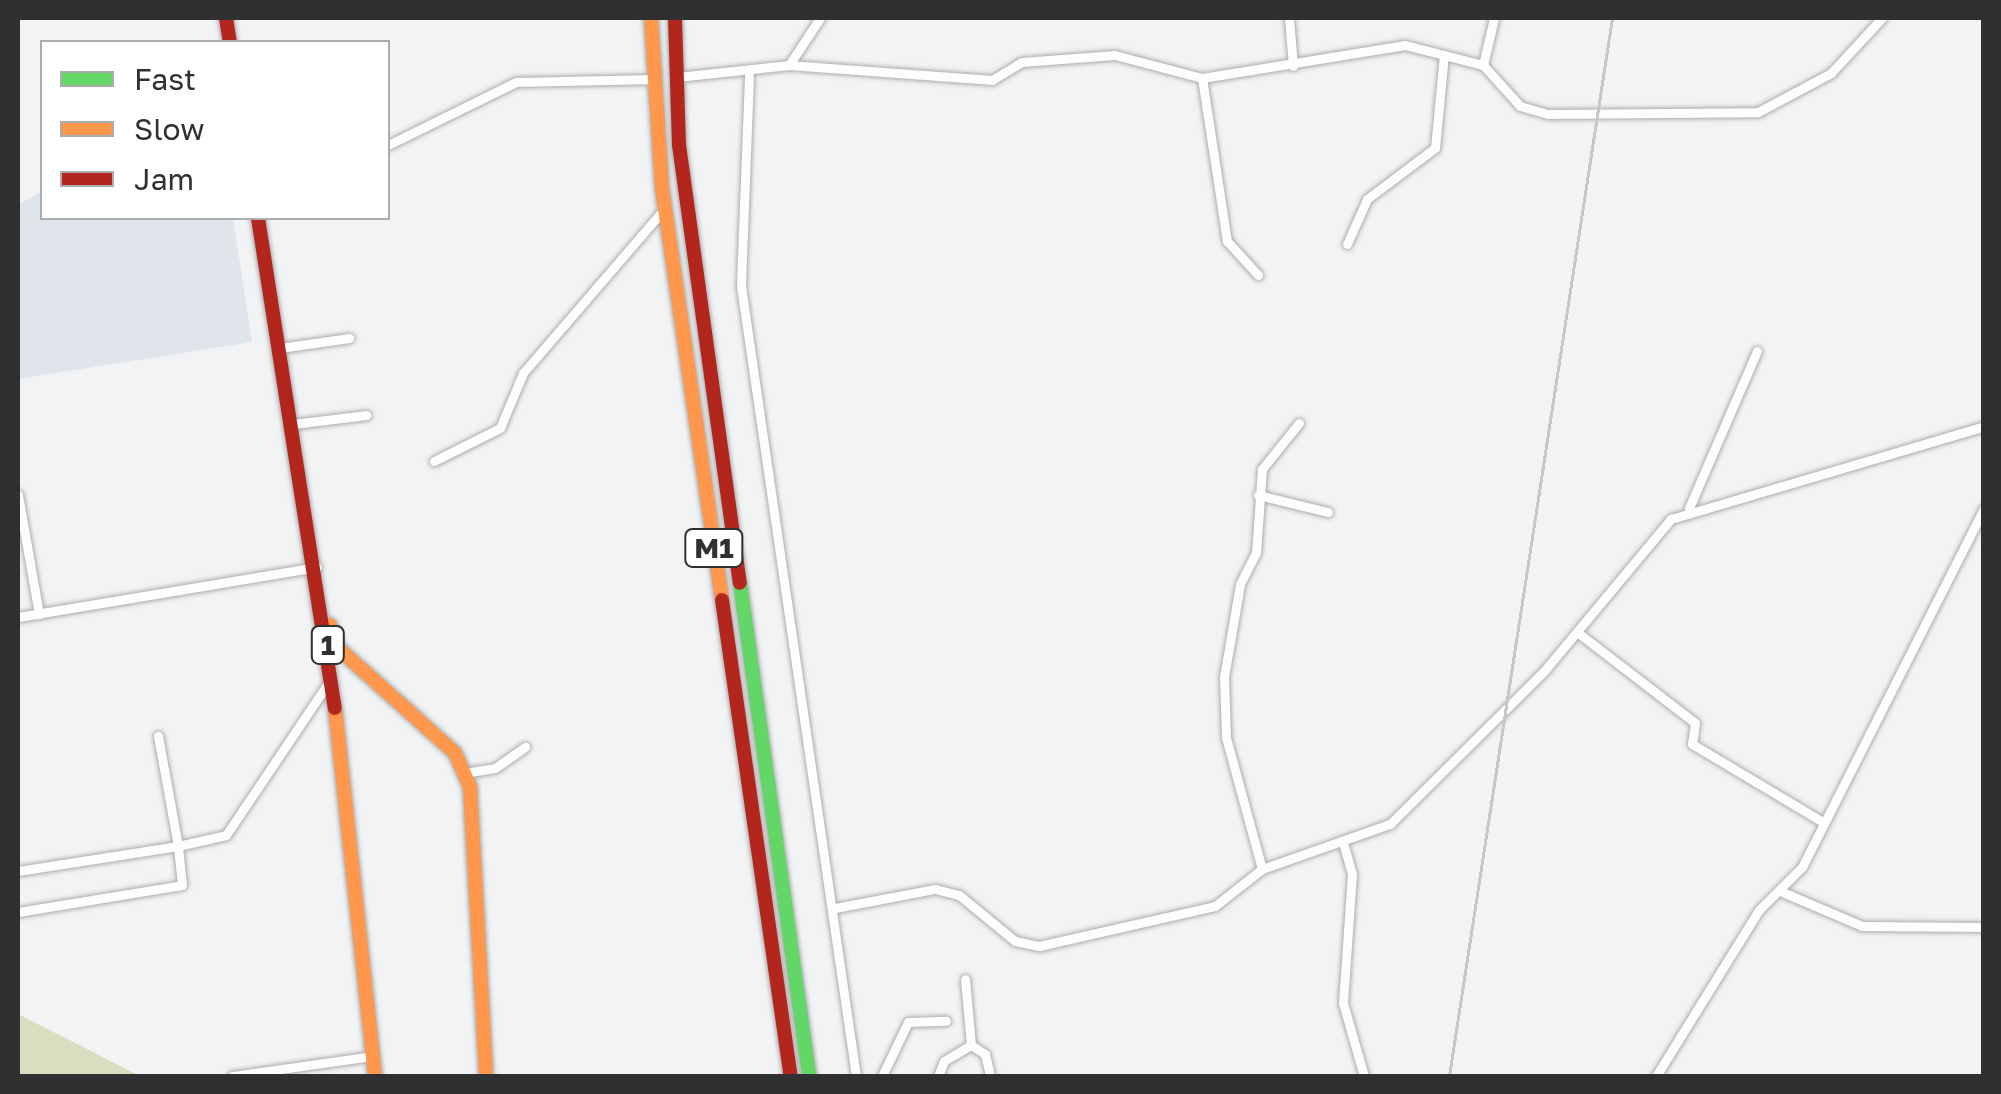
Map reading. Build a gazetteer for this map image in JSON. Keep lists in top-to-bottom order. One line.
{"streets":{"main road":["M1","1"]},"legend":["Fast","Slow","Jam"]}
